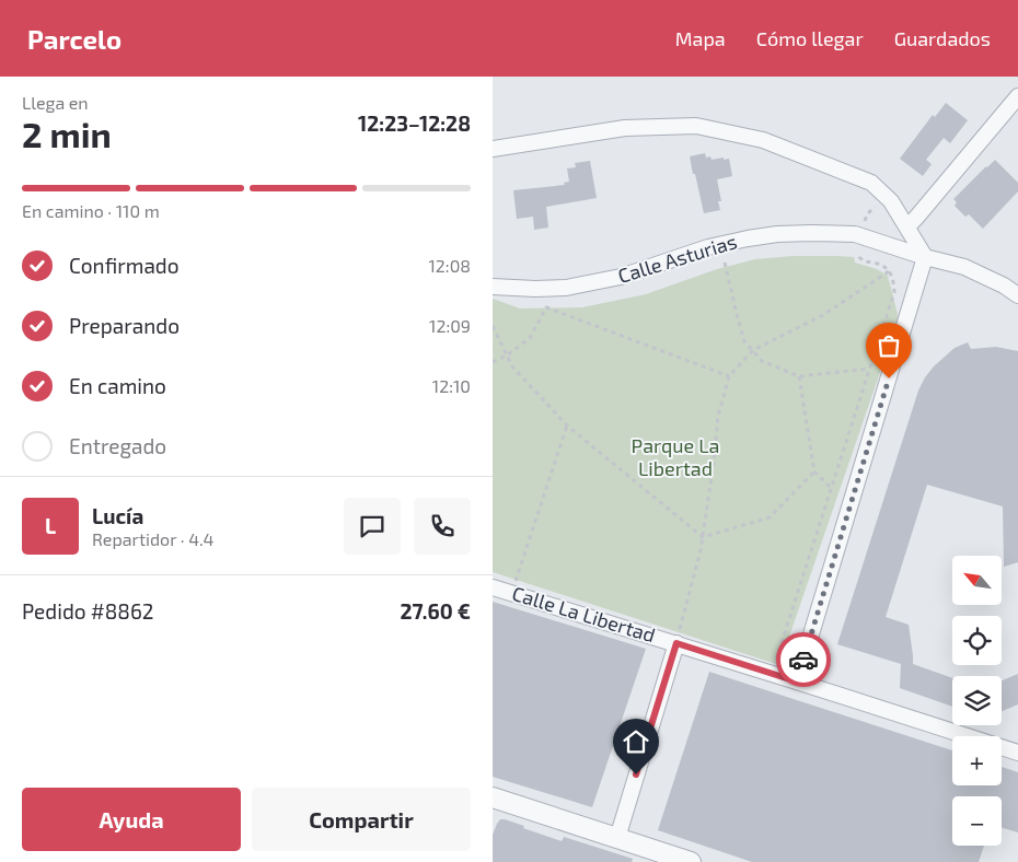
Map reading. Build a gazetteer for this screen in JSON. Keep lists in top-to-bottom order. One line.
{"streets":{"street":["Calle Asturias","Calle La Libertad"]},"parks":["Parque La Libertad"],"north":"top left","page":{"header":"Parcelo","nav":["Mapa","Cómo llegar","Guardados"],"heading":["2 min","Llega en","12:23–12:28"],"panel":["Lucía","Repartidor · 4.4","Pedido #8862","27.60 €"],"bar":"En camino · 110 m","list":[["Confirmado","12:08"],["Preparando","12:09"],["En camino","12:10"],"Entregado"],"round":"L","map_buttons":["+","−"],"buttons":["Ayuda","Compartir"]}}
